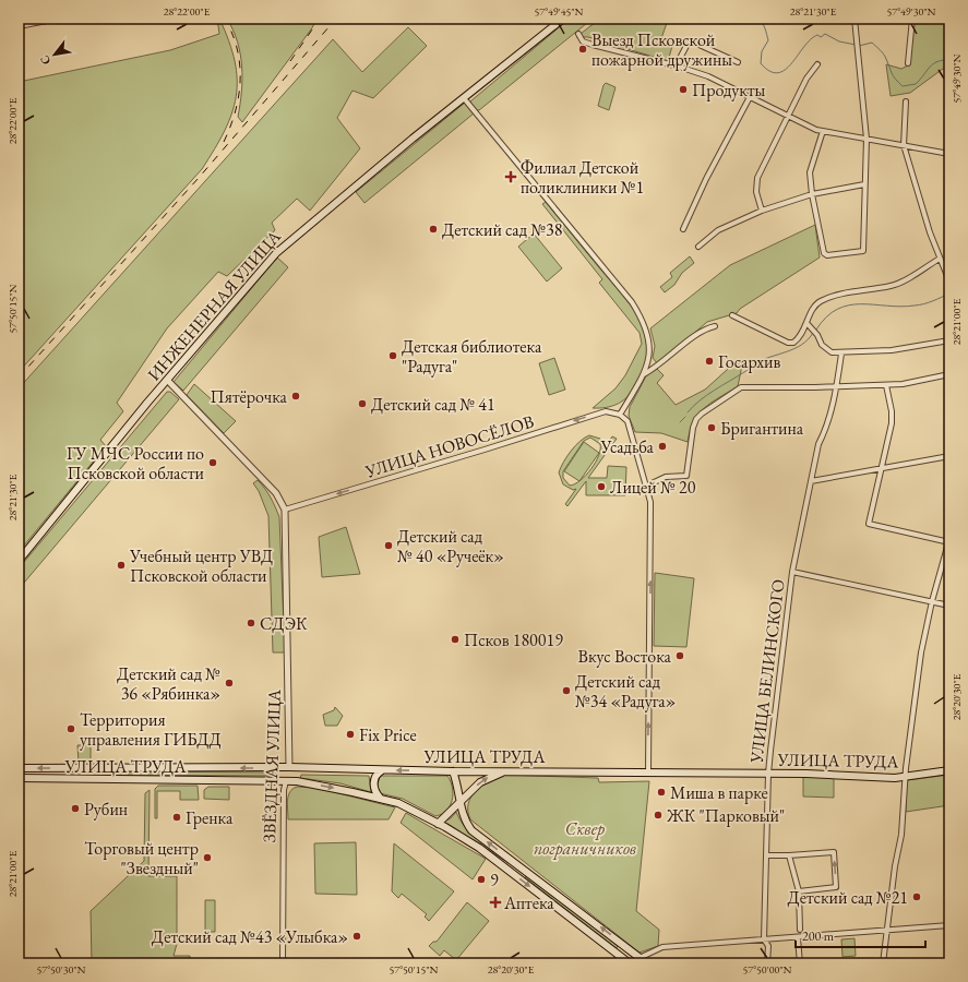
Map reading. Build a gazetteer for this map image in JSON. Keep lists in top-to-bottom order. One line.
{"streets":{"main road":["ИНЖЕНЕРНАЯ УЛИЦА","УЛИЦА ТРУДА","ЗВЁЗДНАЯ УЛИЦА"],"street":["УЛИЦА НОВОСЁЛОВ","УЛИЦА БЕЛИНСКОГО"]},"crossings":[["ИНЖЕНЕРНАЯ УЛИЦА","ЗВЁЗДНАЯ УЛИЦА"],["УЛИЦА НОВОСЁЛОВ","ЗВЁЗДНАЯ УЛИЦА"],["УЛИЦА БЕЛИНСКОГО","УЛИЦА ТРУДА"],["УЛИЦА ТРУДА","ЗВЁЗДНАЯ УЛИЦА"]],"one_way":["УЛИЦА НОВОСЁЛОВ"],"parks":["Сквер пограничников"],"places":{"other":["Выезд Псковской пожарной дружины","Продукты","Детский сад №38","Детская библиотека \"Радуга\"","Госархив","Пятёрочка","Детский сад № 41","Бригантина","Усадьба","ГУ МЧС России по Псковской области","Лицей № 20","Детский сад № 40 «Ручеёк»","Учебный центр УВД Псковской области","СДЭК","Псков 180019","Вкус Востока","Детский сад № 36 «Рябинка»","Детский сад №34 «Радуга»","Территория управления ГИБДД","Fix Price","Миша в парке","Рубин","ЖК \"Парковый\"","Гренка","Торговый центр \"Звездный\"","9","Детский сад №21","Детский сад №43 «Улыбка»"],"health":["Филиал Детской поликлиники №1","Аптека"]},"scale_bar":"200 m","north":"bottom left","coordinates":["28°22'00\"E","57°49'45\"N","28°21'30\"E","57°49'30\"N","57°50'15\"N","28°21'00\"E","28°20'30\"E","57°50'30\"N","57°50'00\"N"]}
